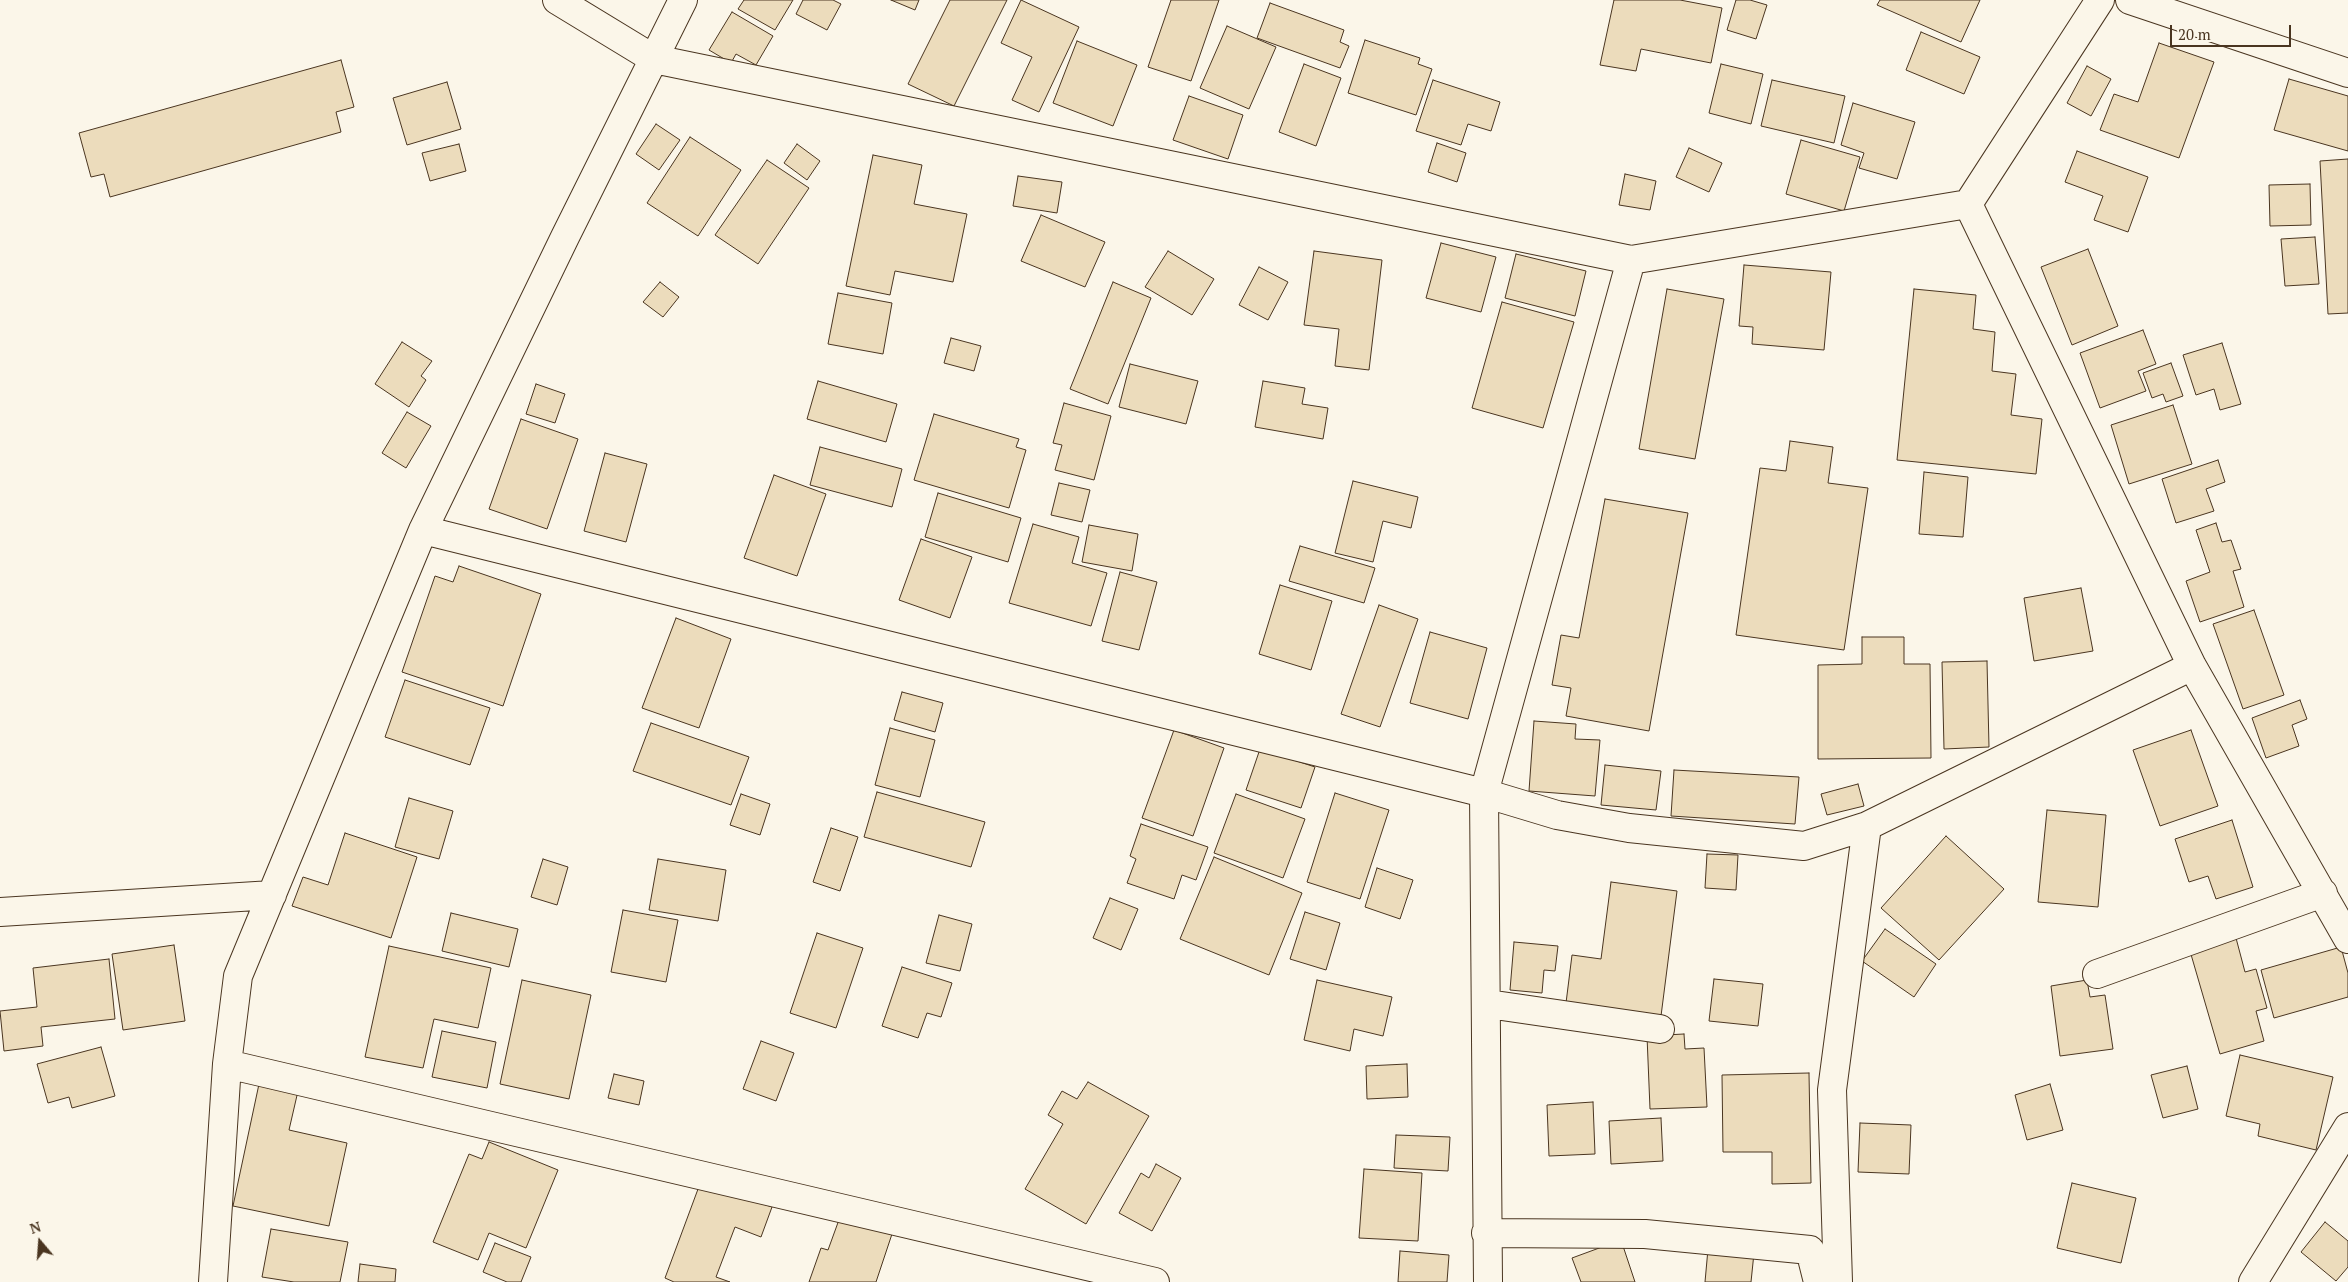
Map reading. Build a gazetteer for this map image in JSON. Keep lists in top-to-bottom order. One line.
{"scale_bar":"20 m","north":"top"}
